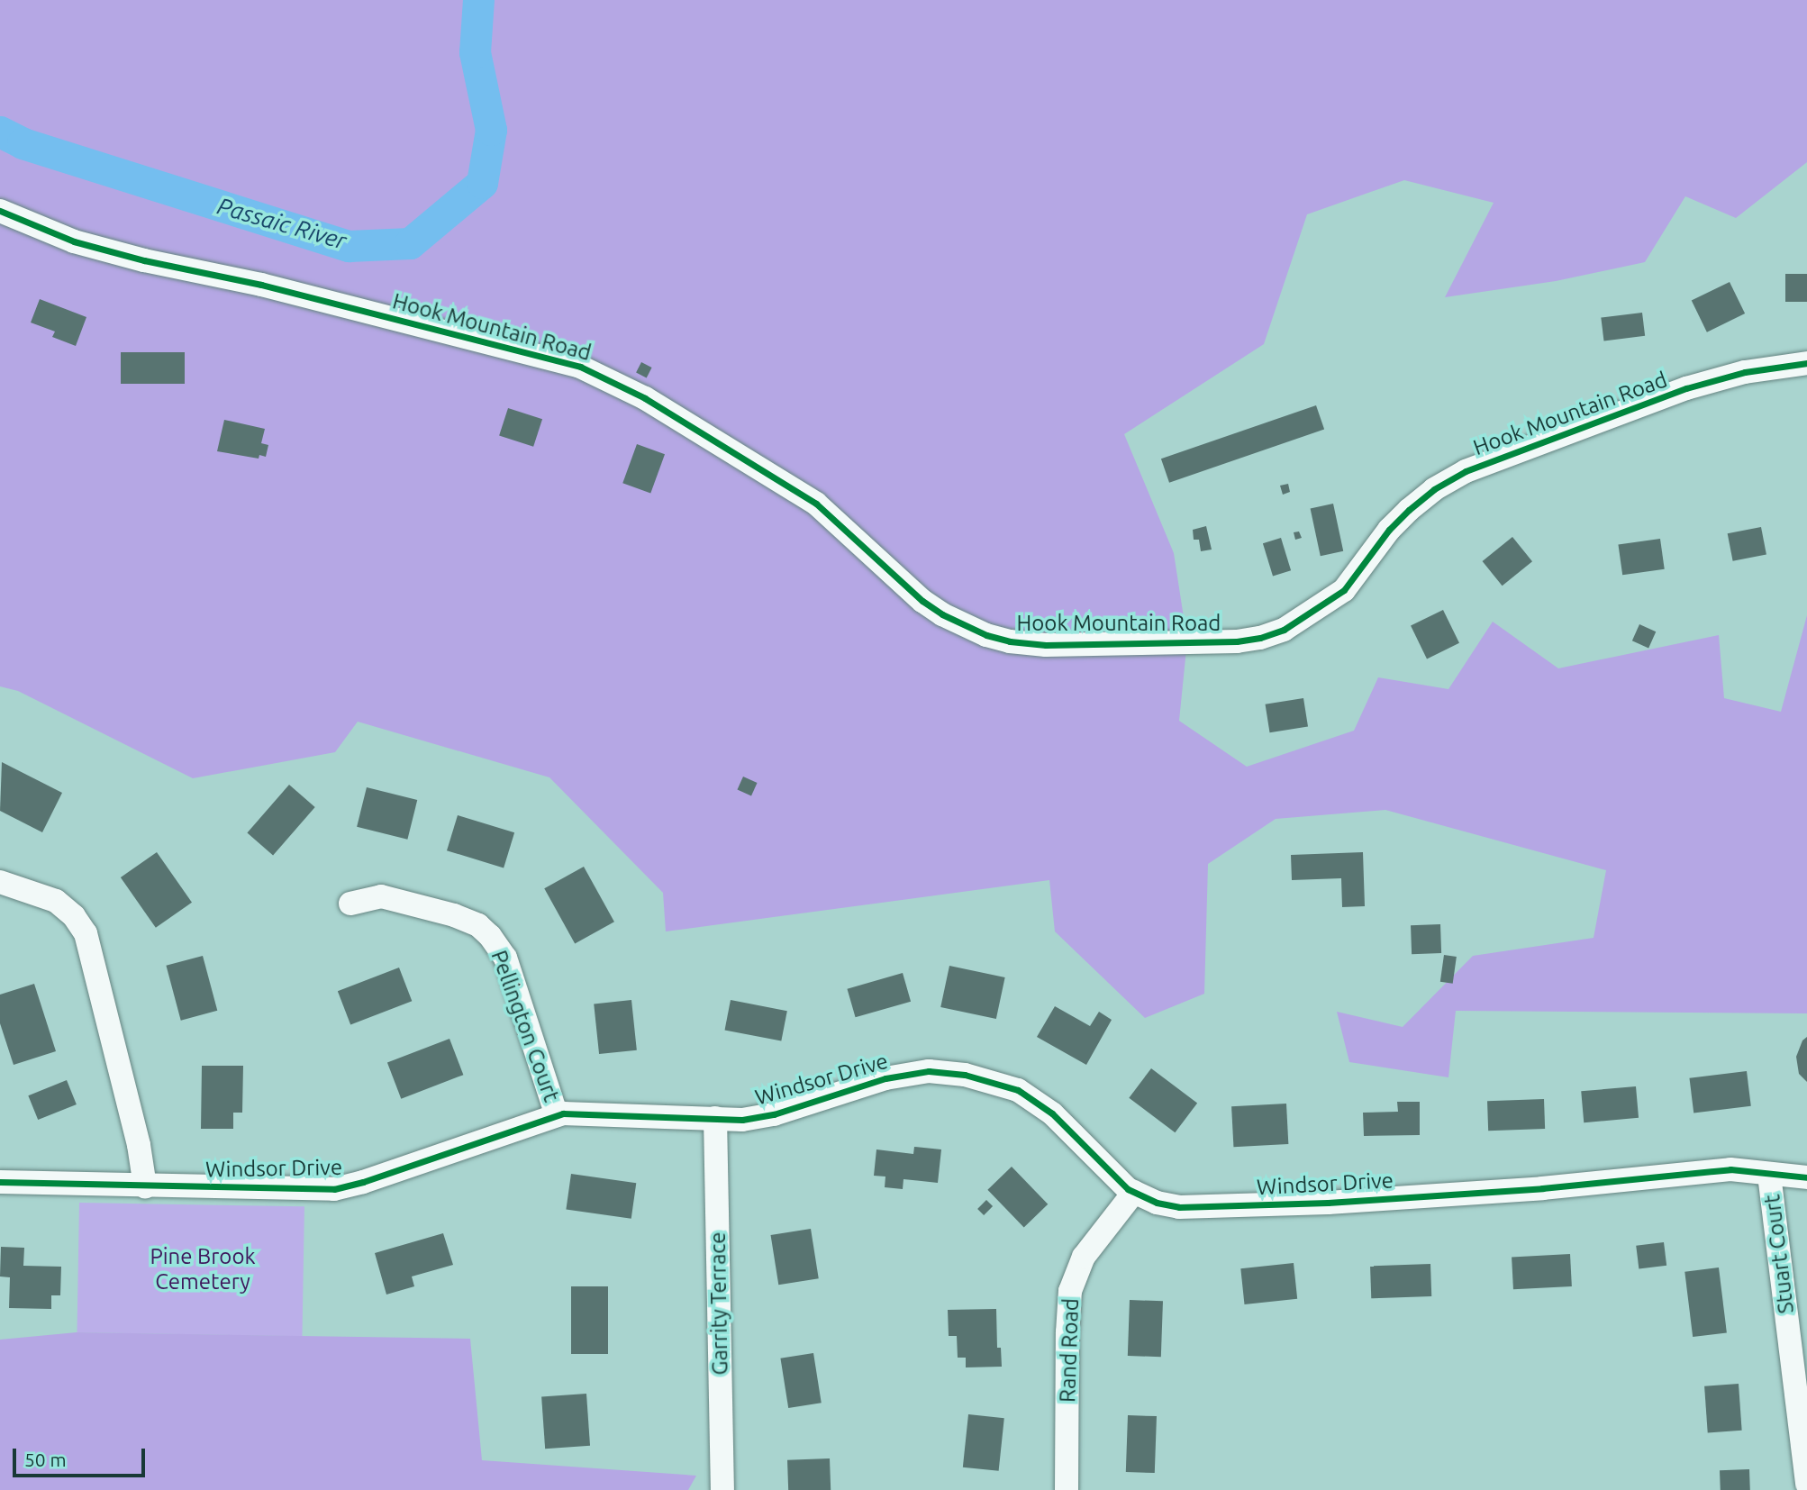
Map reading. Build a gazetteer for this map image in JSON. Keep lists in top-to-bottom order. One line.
{"streets":{"street":["Hook Mountain Road","Pellington Court","Windsor Drive","Stuart Court","Garrity Terrace","Rand Road"]},"crossings":[["Pellington Court","Windsor Drive"],["Windsor Drive","Stuart Court"],["Windsor Drive","Garrity Terrace"],["Windsor Drive","Rand Road"]],"water":["Passaic River"],"parks":["Pine Brook Cemetery"],"scale_bar":"50 m"}
